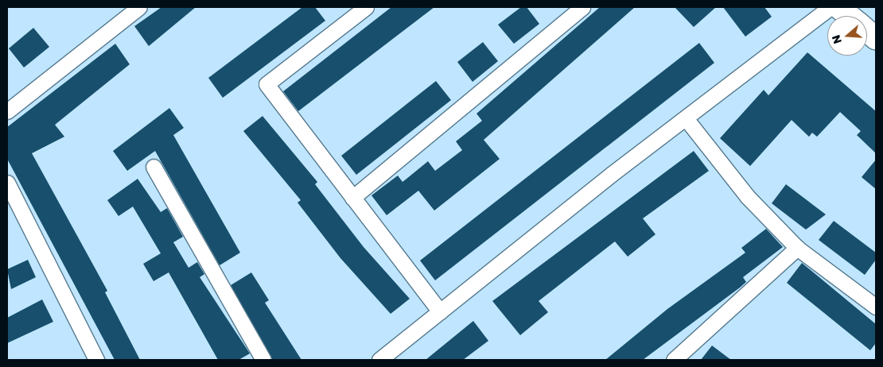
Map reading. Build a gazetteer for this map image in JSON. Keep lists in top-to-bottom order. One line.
{"north":"left"}
